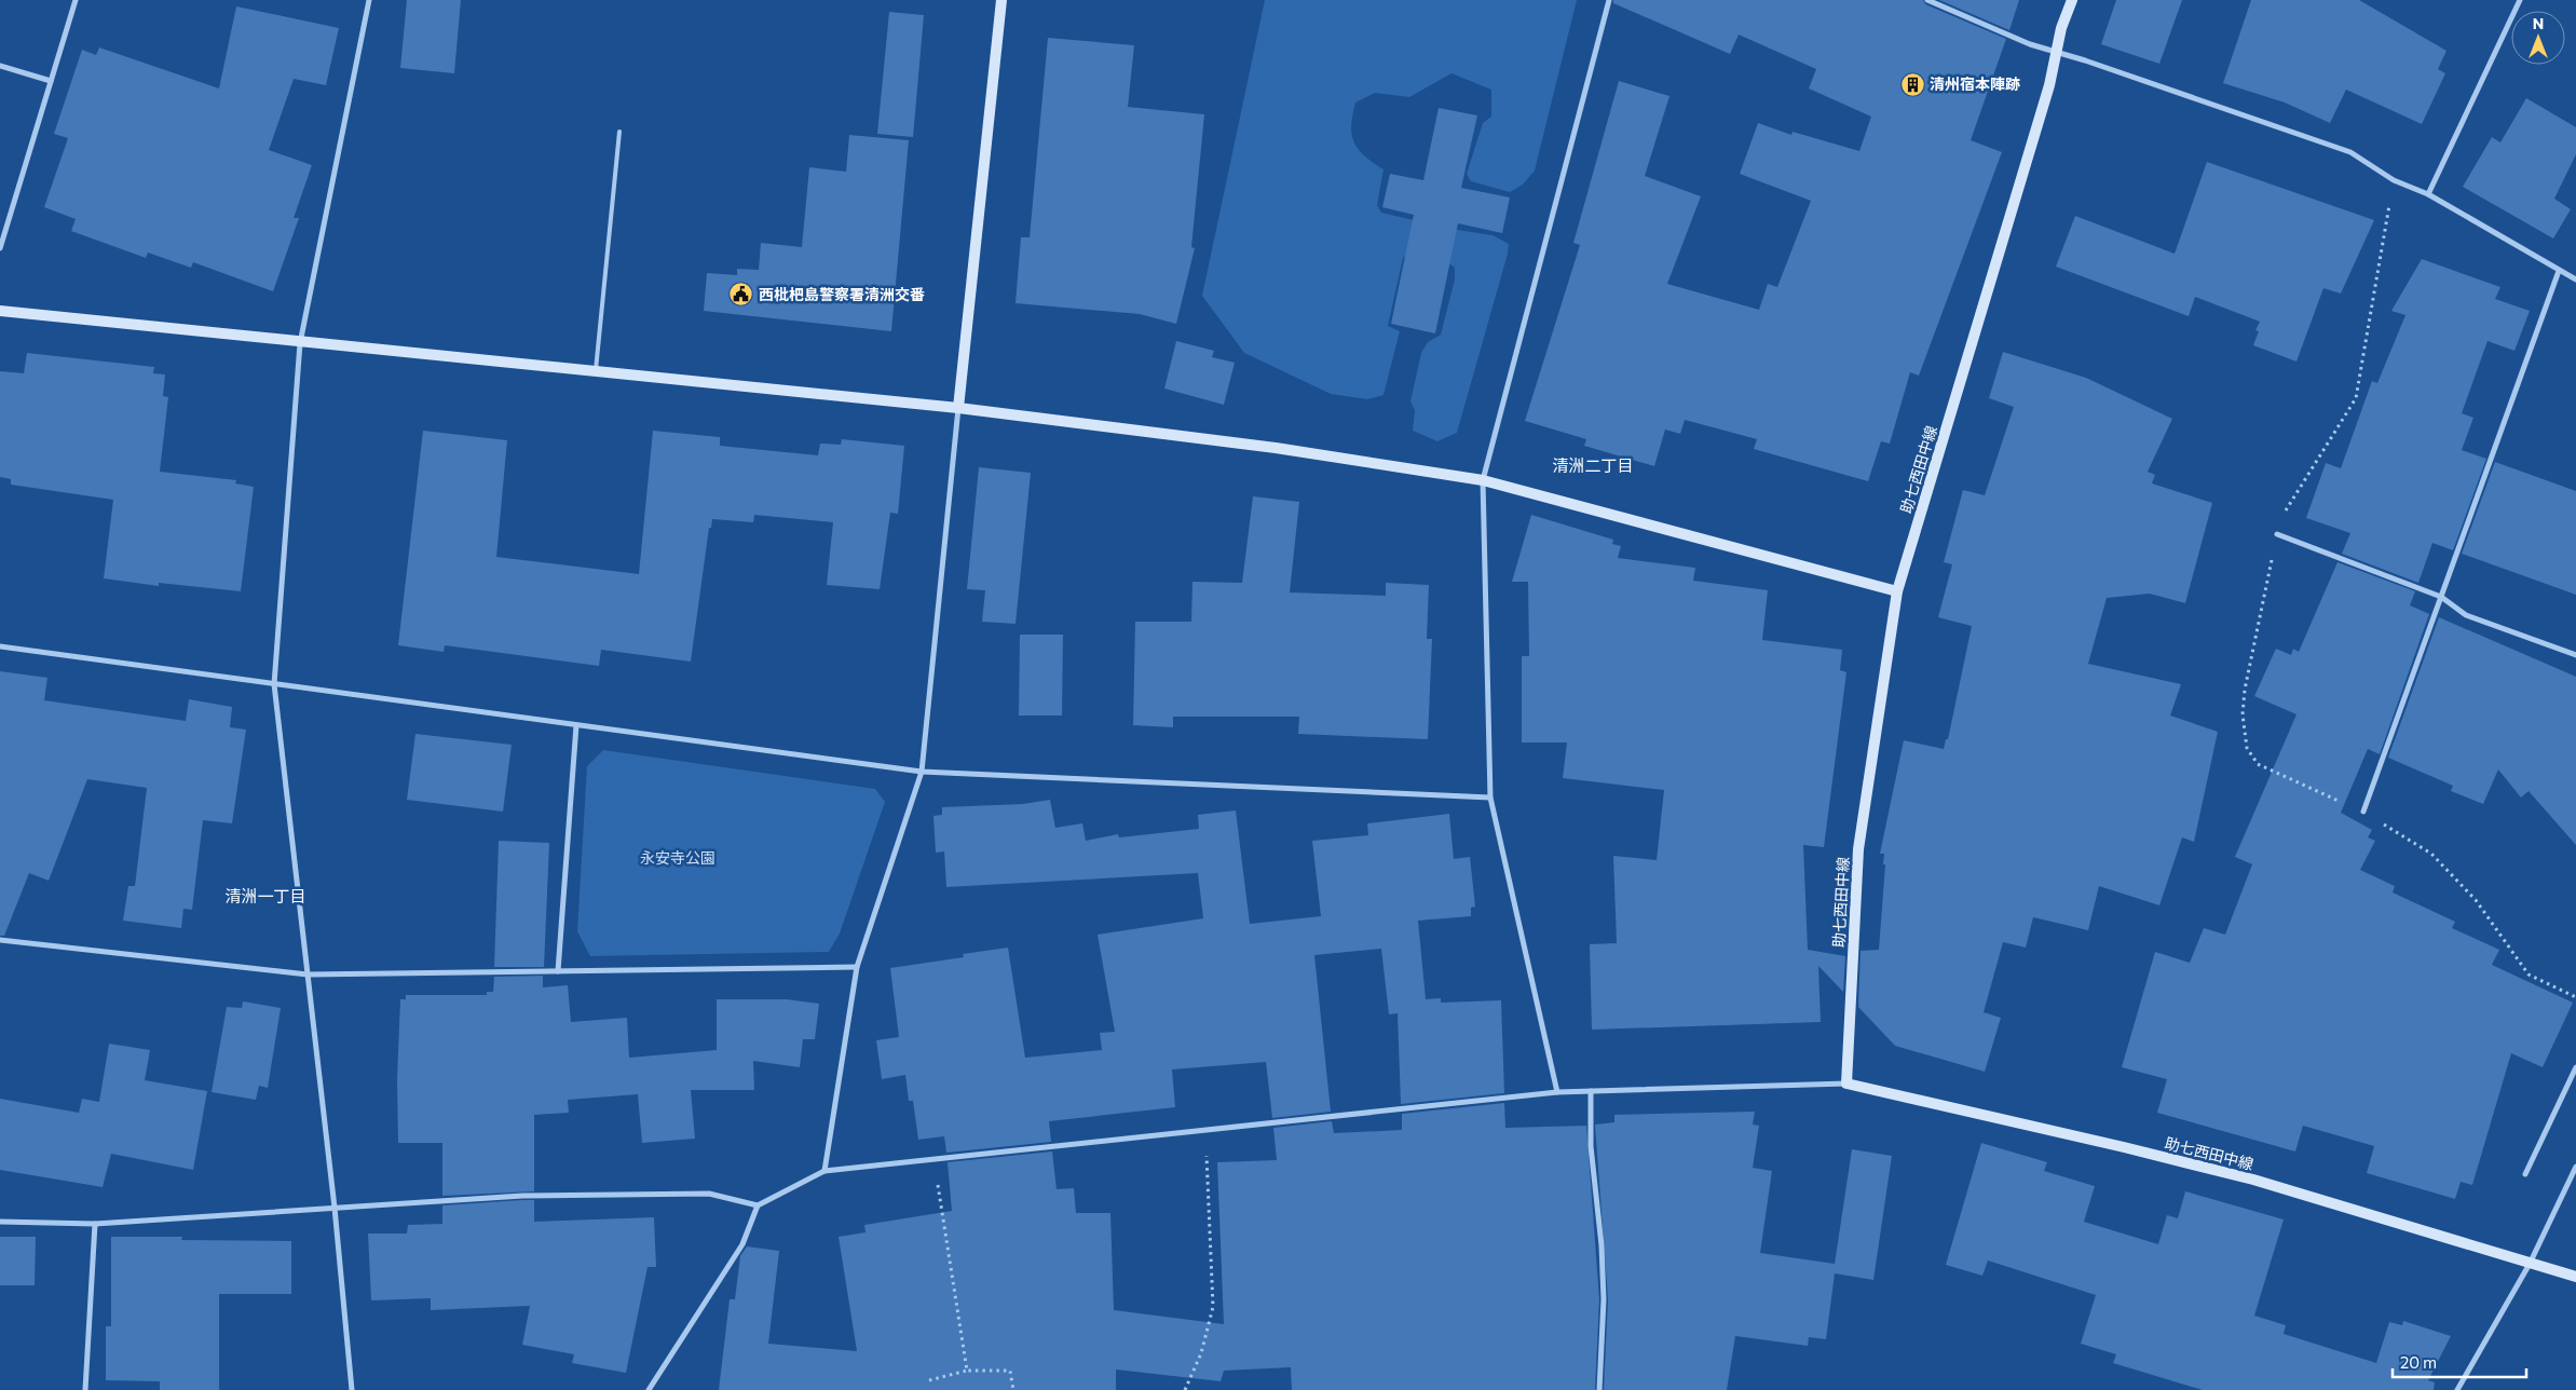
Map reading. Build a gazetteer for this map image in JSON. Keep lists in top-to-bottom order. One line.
{"streets":{"street":["助七西田中線"]},"districts":["清洲二丁目","清洲一丁目"],"parks":["永安寺公園"],"places":{"building":["清州宿本陣跡"],"public building":["西枇杷島警察署清洲交番"]},"scale_bar":"20 m","north":"top"}
